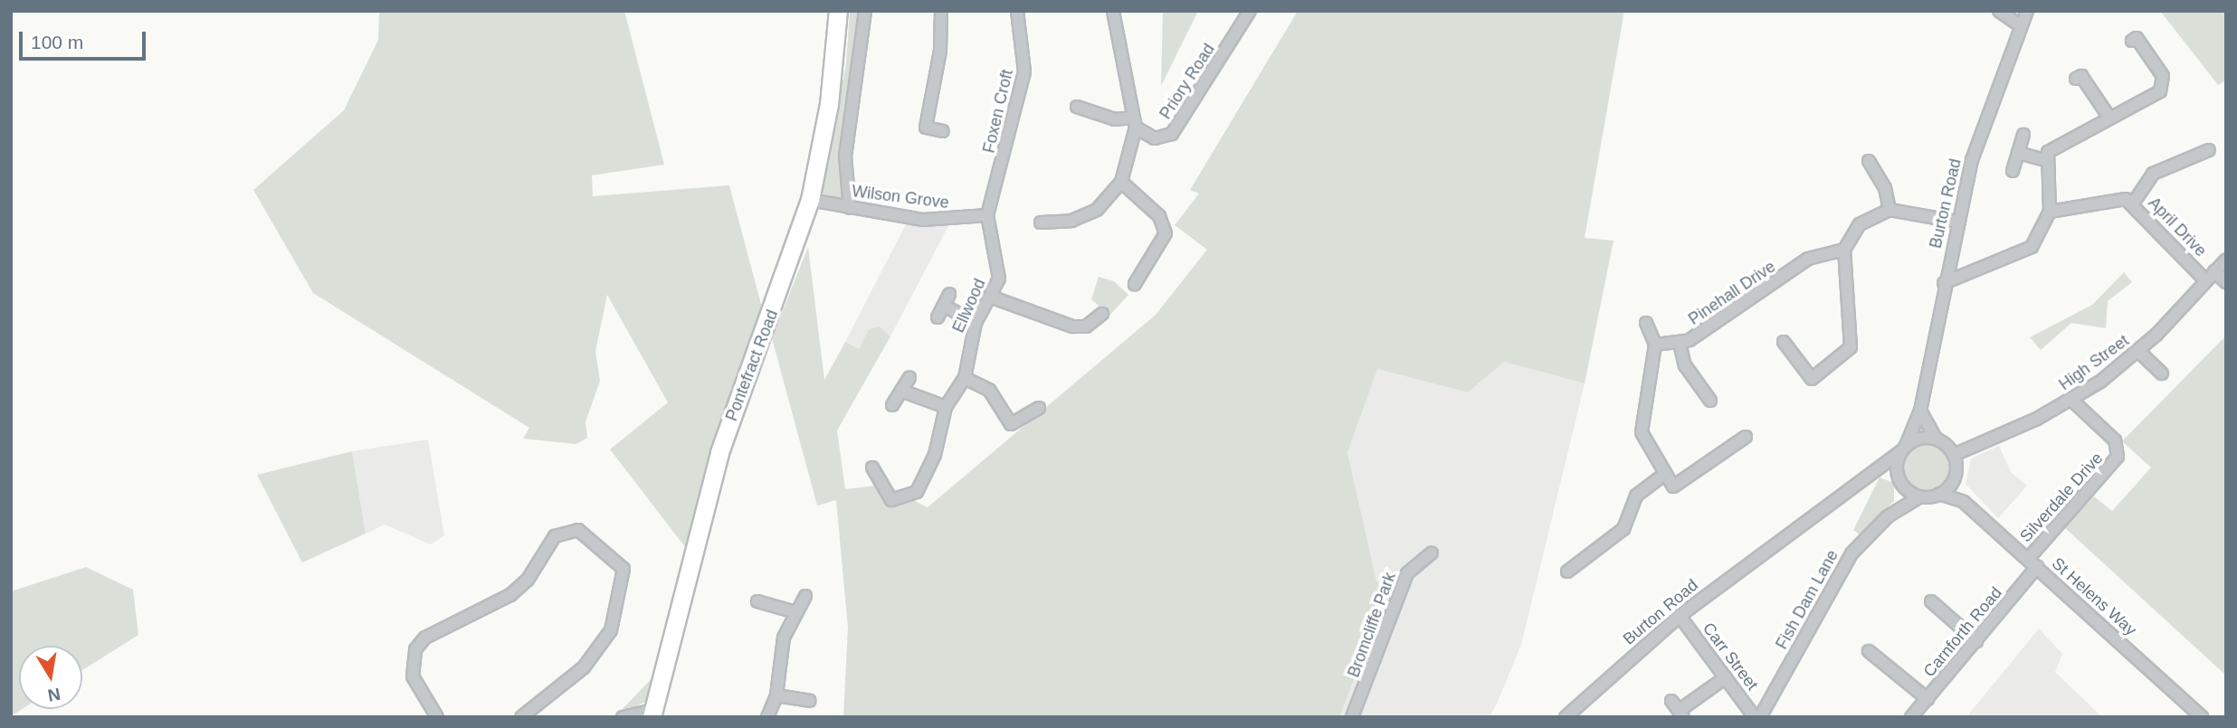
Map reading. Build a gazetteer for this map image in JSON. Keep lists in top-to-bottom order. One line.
{"streets":{"highway":["Pontefract Road"],"street":["Priory Road","Foxen Croft","Wilson Grove","Burton Road","April Drive","Pinehall Drive","Ellwood","High Street","Silverdale Drive","St Helens Way","Fish Dam Lane","Bromcliffe Park","Carnforth Road","Carr Street"]},"crossings":[["Foxen Croft","Wilson Grove"],["Foxen Croft","Ellwood"],["Wilson Grove","Ellwood"],["Wilson Grove","Pontefract Road"],["Burton Road","High Street"],["Burton Road","St Helens Way"],["Burton Road","Fish Dam Lane"],["Burton Road","Carr Street"],["April Drive","High Street"],["High Street","Silverdale Drive"],["High Street","St Helens Way"],["High Street","Fish Dam Lane"],["Silverdale Drive","St Helens Way"],["Silverdale Drive","Carnforth Road"],["St Helens Way","Fish Dam Lane"],["St Helens Way","Carnforth Road"]],"scale_bar":"100 m","north":"bottom"}
